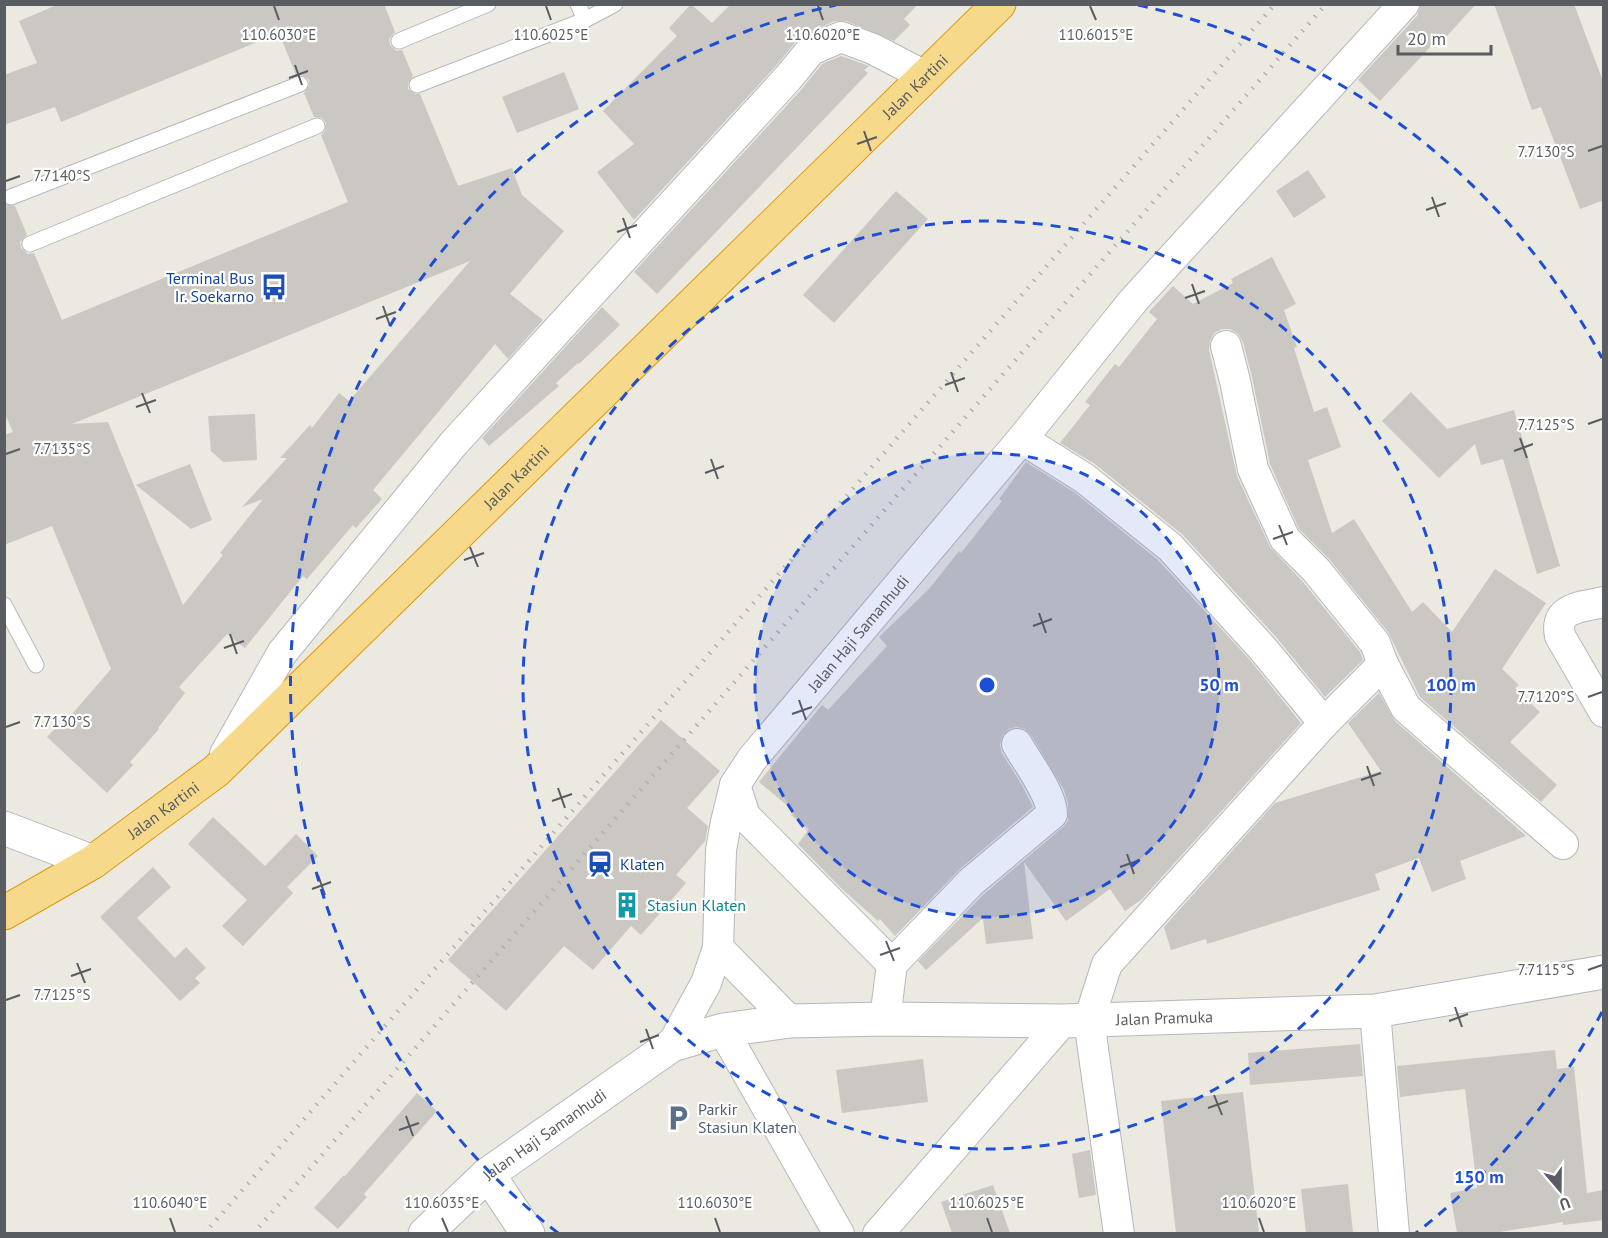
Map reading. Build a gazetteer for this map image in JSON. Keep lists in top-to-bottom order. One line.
{"streets":{"highway":["Jalan Kartini"],"street":["Jalan Haji Samanhudi","Jalan Pramuka"]},"crossings":[["Jalan Haji Samanhudi","Jalan Pramuka"]],"places":{"bus stop":["Terminal Bus Ir. Soekarno"],"station":["Klaten"],"building":["Stasiun Klaten"],"parking":["Parkir Stasiun Klaten"]},"scale_bar":"20 m","north":"bottom","coordinates":["110.6030°E","110.6025°E","110.6020°E","110.6015°E","7.7130°S","7.7140°S","7.7125°S","7.7135°S","7.7120°S","7.7115°S","110.6040°E","110.6035°E"],"rings":["50 m","100 m","150 m"]}
